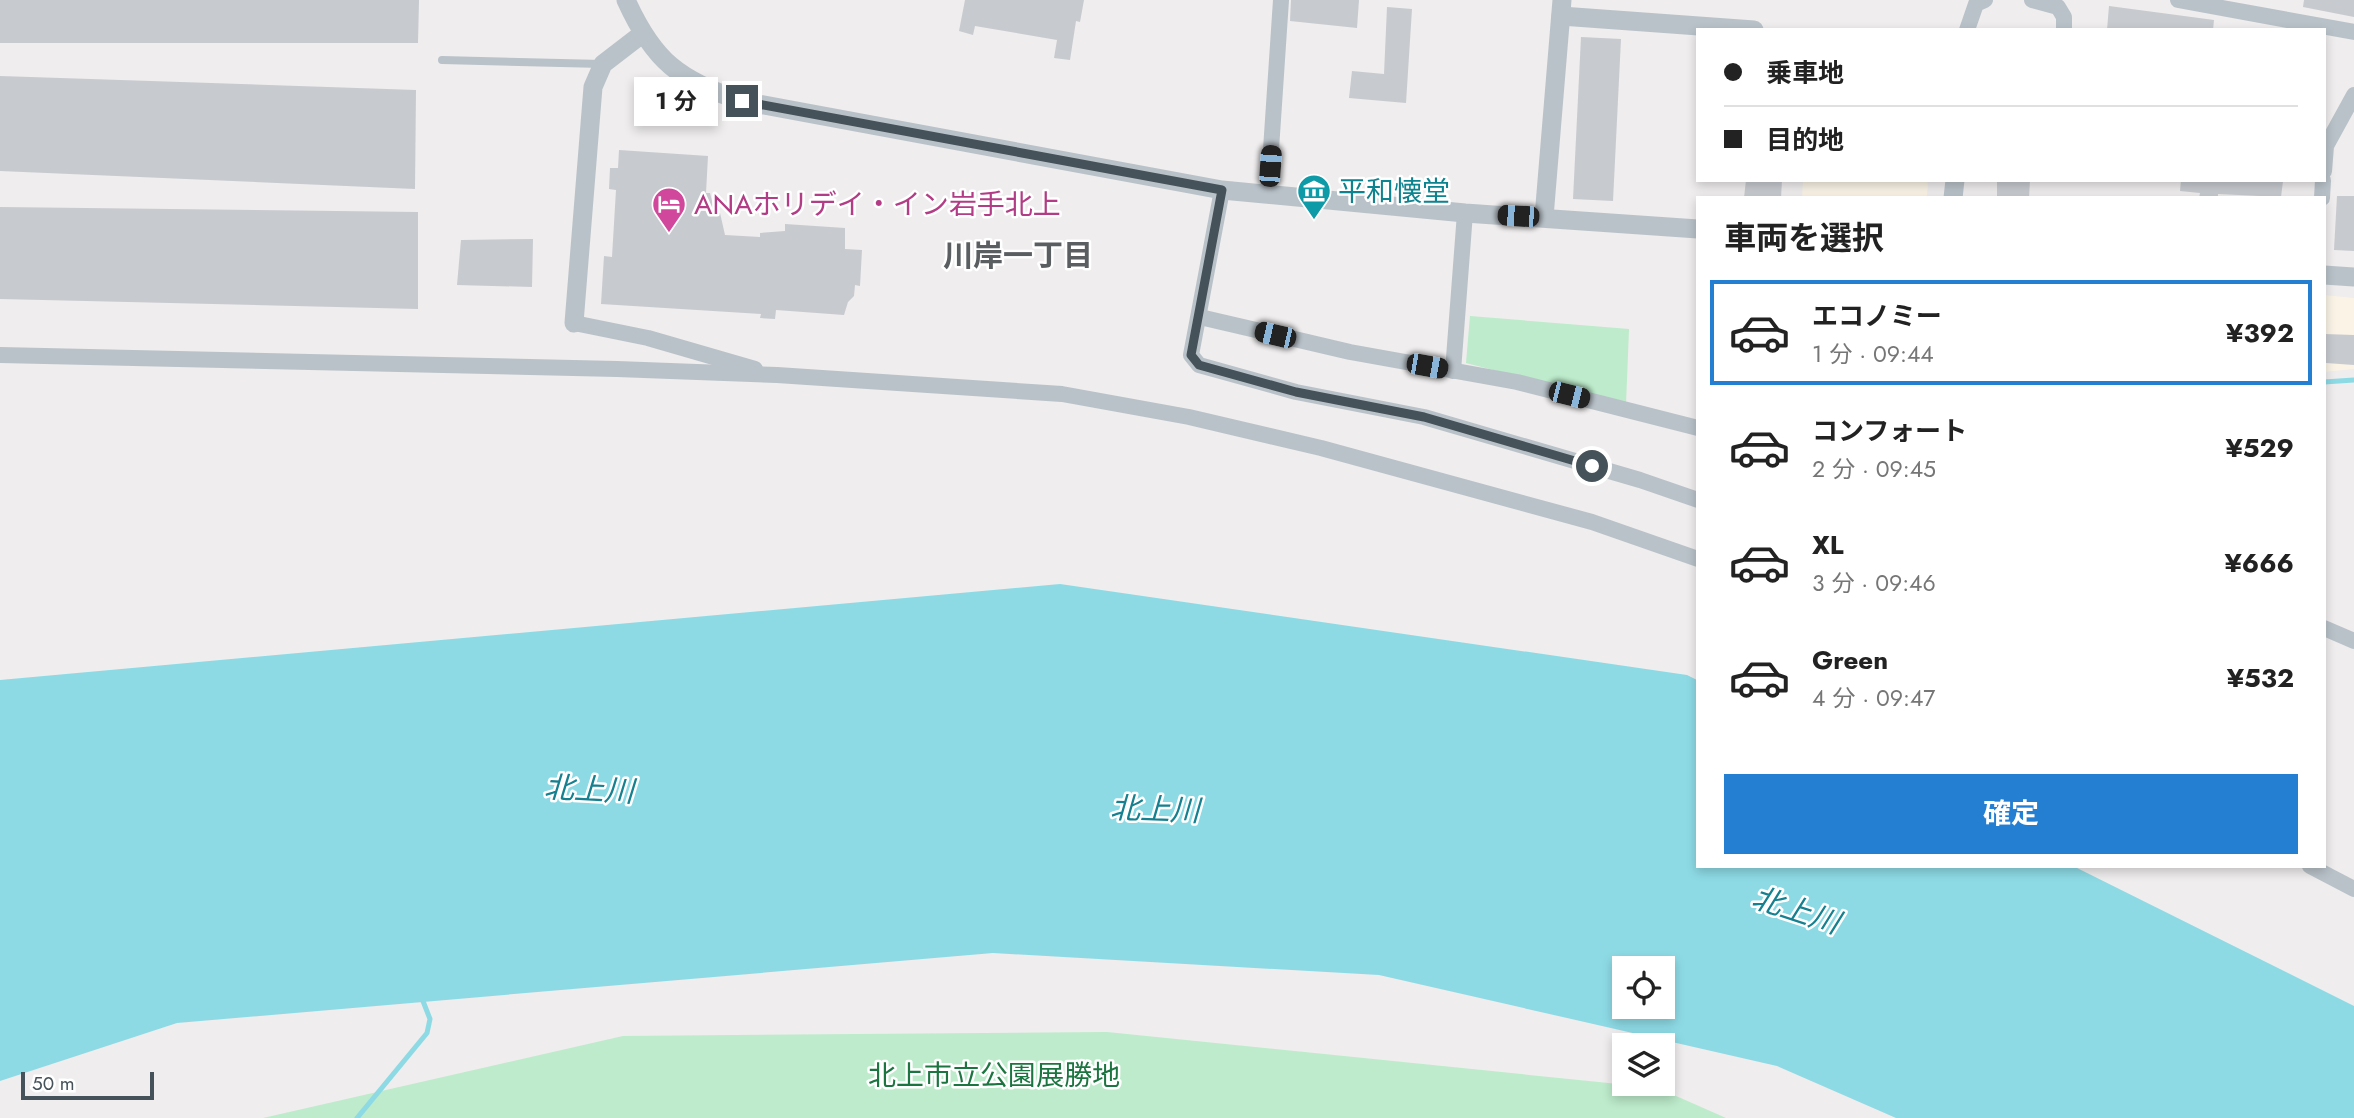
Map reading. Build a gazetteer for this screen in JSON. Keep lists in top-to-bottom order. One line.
{"districts":["川岸一丁目"],"water":["北上川"],"parks":["北上市立公園展勝地"],"places":{"museum":["平和懐堂"],"hotel":["ANAホリデイ・イン岩手北上"]},"scale_bar":"50 m","page":{"banner":["乗車地","目的地"],"bubble":"1 分","heading":"車両を選択","list":[{"name":"エコノミー","note":"1 分 · 09:44","value":"¥392"},{"name":"コンフォート","note":"2 分 · 09:45","value":"¥529"},{"name":"XL","note":"3 分 · 09:46","value":"¥666"},{"name":"Green","note":"4 分 · 09:47","value":"¥532"}],"buttons":"確定","scale":"50 m"}}
